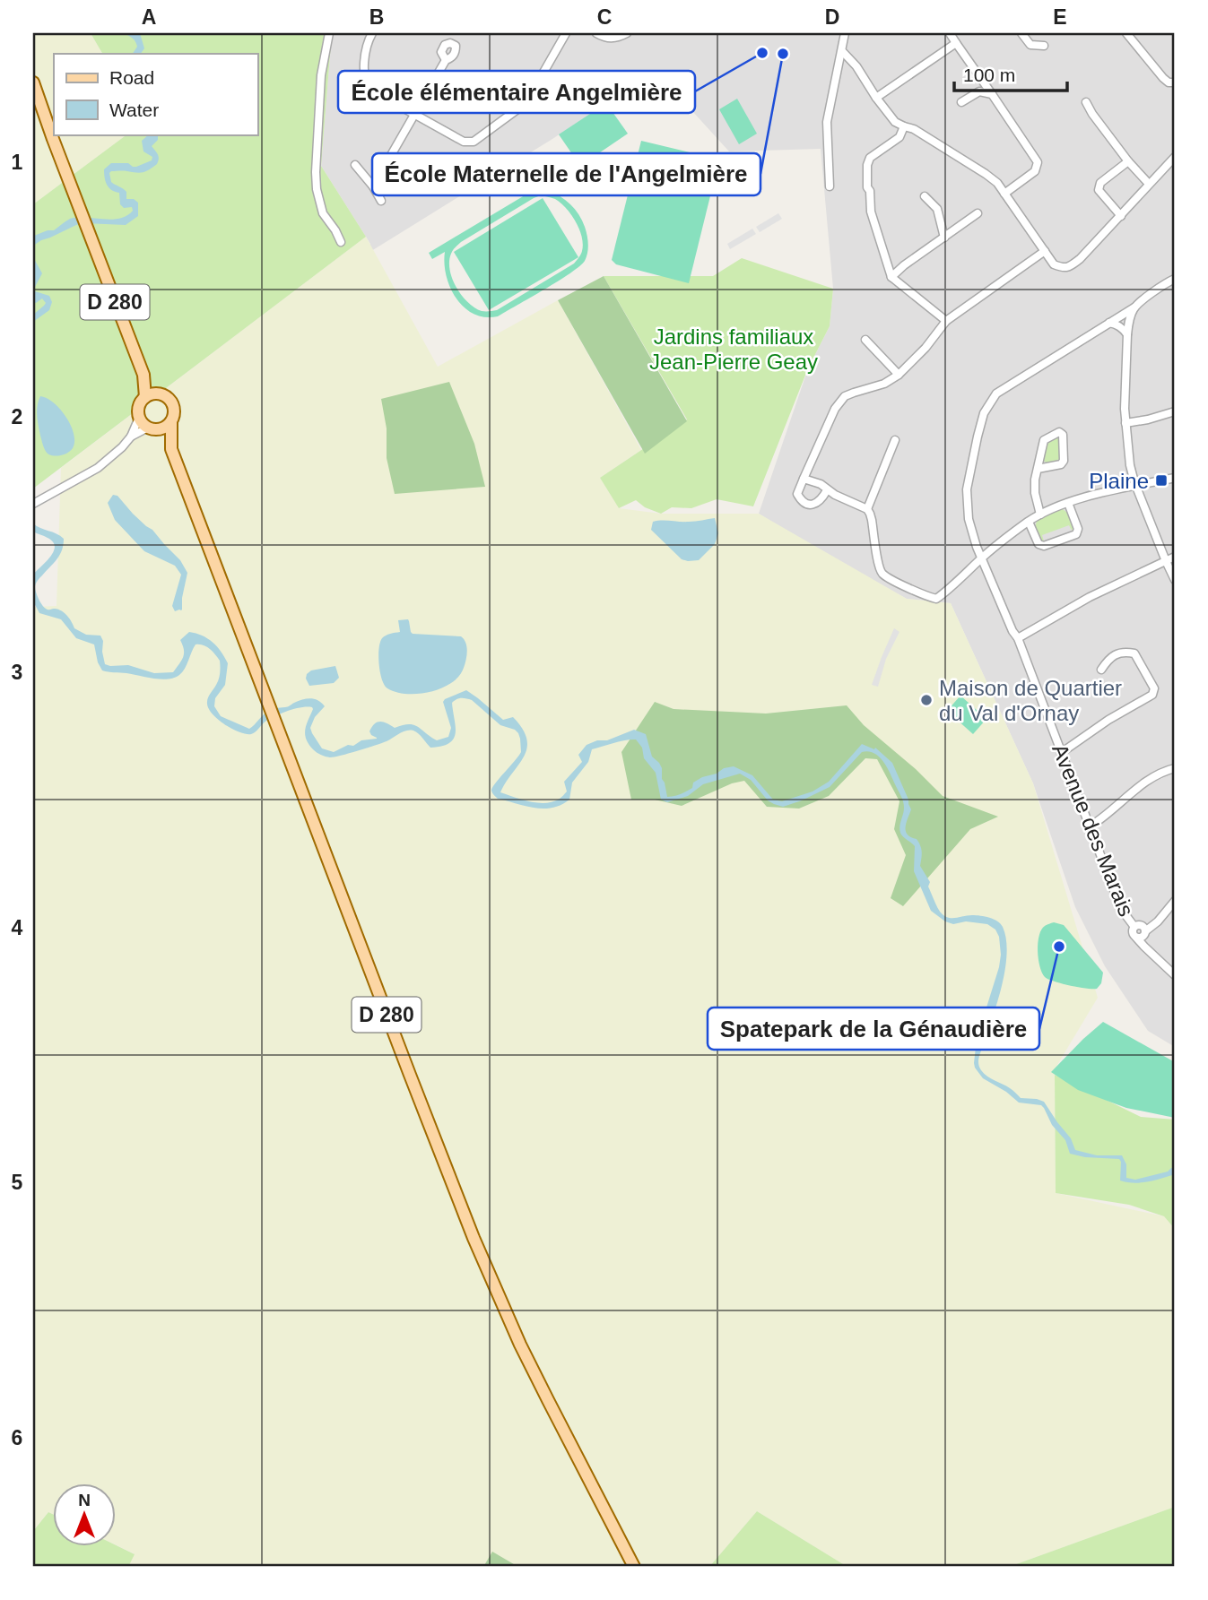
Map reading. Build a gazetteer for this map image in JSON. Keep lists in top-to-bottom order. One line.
{"streets":{"main road":["D 280"],"street":["Avenue des Marais"]},"parks":["Jardins familiaux Jean-Pierre Geay"],"places":{"other":["École élémentaire Angelmière","École Maternelle de l'Angelmière","Maison de Quartier du Val d'Ornay","Spatepark de la Génaudière"],"transit":["Plaine"]},"legend":["Road","Water"],"scale_bar":"100 m","north":"top","grid":{"columns":["A","B","C","D","E"],"rows":["1","2","3","4","5","6"]}}
